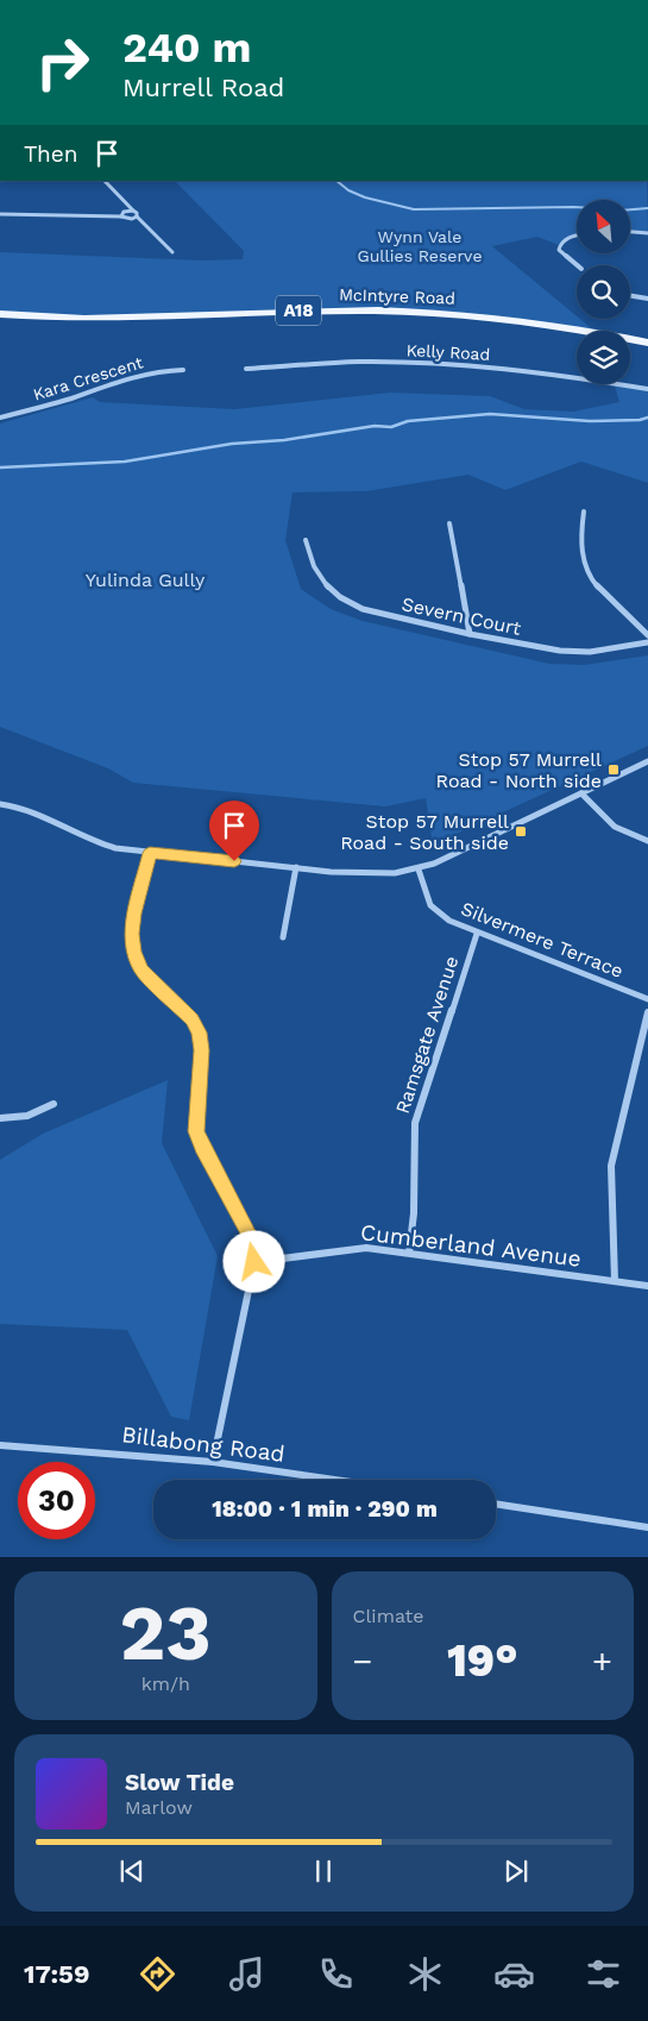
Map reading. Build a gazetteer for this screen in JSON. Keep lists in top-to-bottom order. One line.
{"streets":{"main road":["McIntyre Road","A18"],"street":["Kelly Road","Kara Crescent","Severn Court","Silvermere Terrace","Ramsgate Avenue","Cumberland Avenue","Billabong Road"]},"crossings":[["Silvermere Terrace","Ramsgate Avenue"],["Ramsgate Avenue","Cumberland Avenue"]],"parks":["Wynn Vale Gullies Reserve","Yulinda Gully"],"places":{"transit":["Stop 57 Murrell Road - North side","Stop 57 Murrell Road - South side"]},"north":"top left","page":{"turn":["240 m","Murrell Road"],"then":"Then","limit":"30","trip":"18:00 · 1 min · 290 m","tile":[["23","km/h"],"Climate"],"heat":["−","19°","+"],"song":["Slow Tide","Marlow"],"tabs":"17:59"}}
